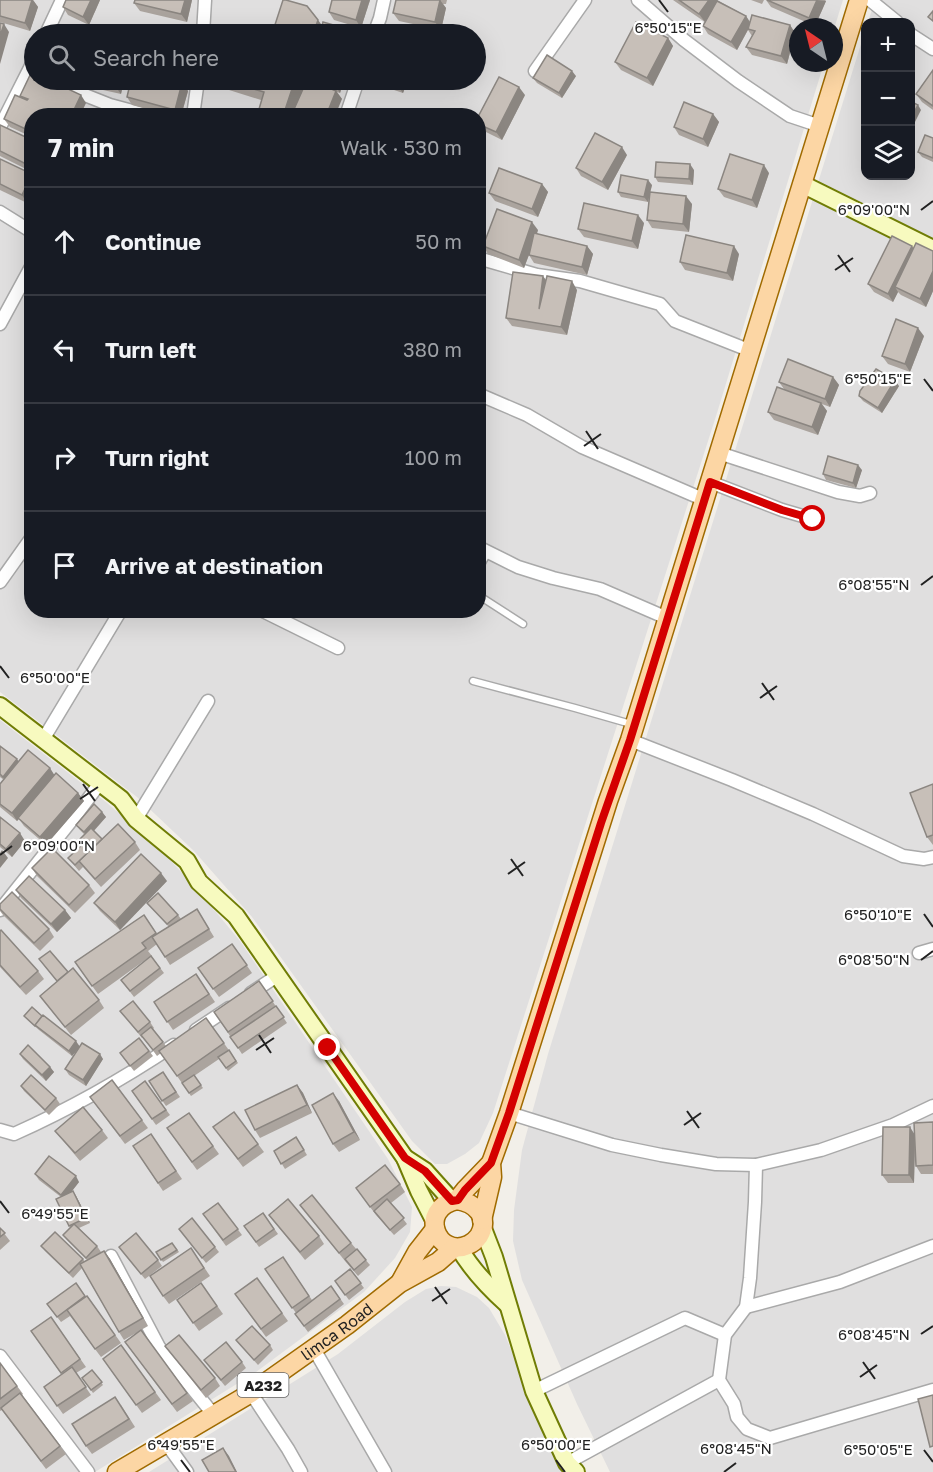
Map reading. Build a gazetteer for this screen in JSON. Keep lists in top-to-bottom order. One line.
{"streets":{"main road":["limca Road","A232"]},"north":"top left","page":{"map_buttons":["+","−"],"search":"Search here","heading":["7 min","Walk · 530 m"],"list":[["Continue","50 m"],["Turn left","380 m"],["Turn right","100 m"],"Arrive at destination"]},"coordinates":["6°50'15\"E","6°09'00\"N","6°08'55\"N","6°50'00\"E","6°50'10\"E","6°08'50\"N","6°49'55\"E","6°08'45\"N","6°50'05\"E"]}
